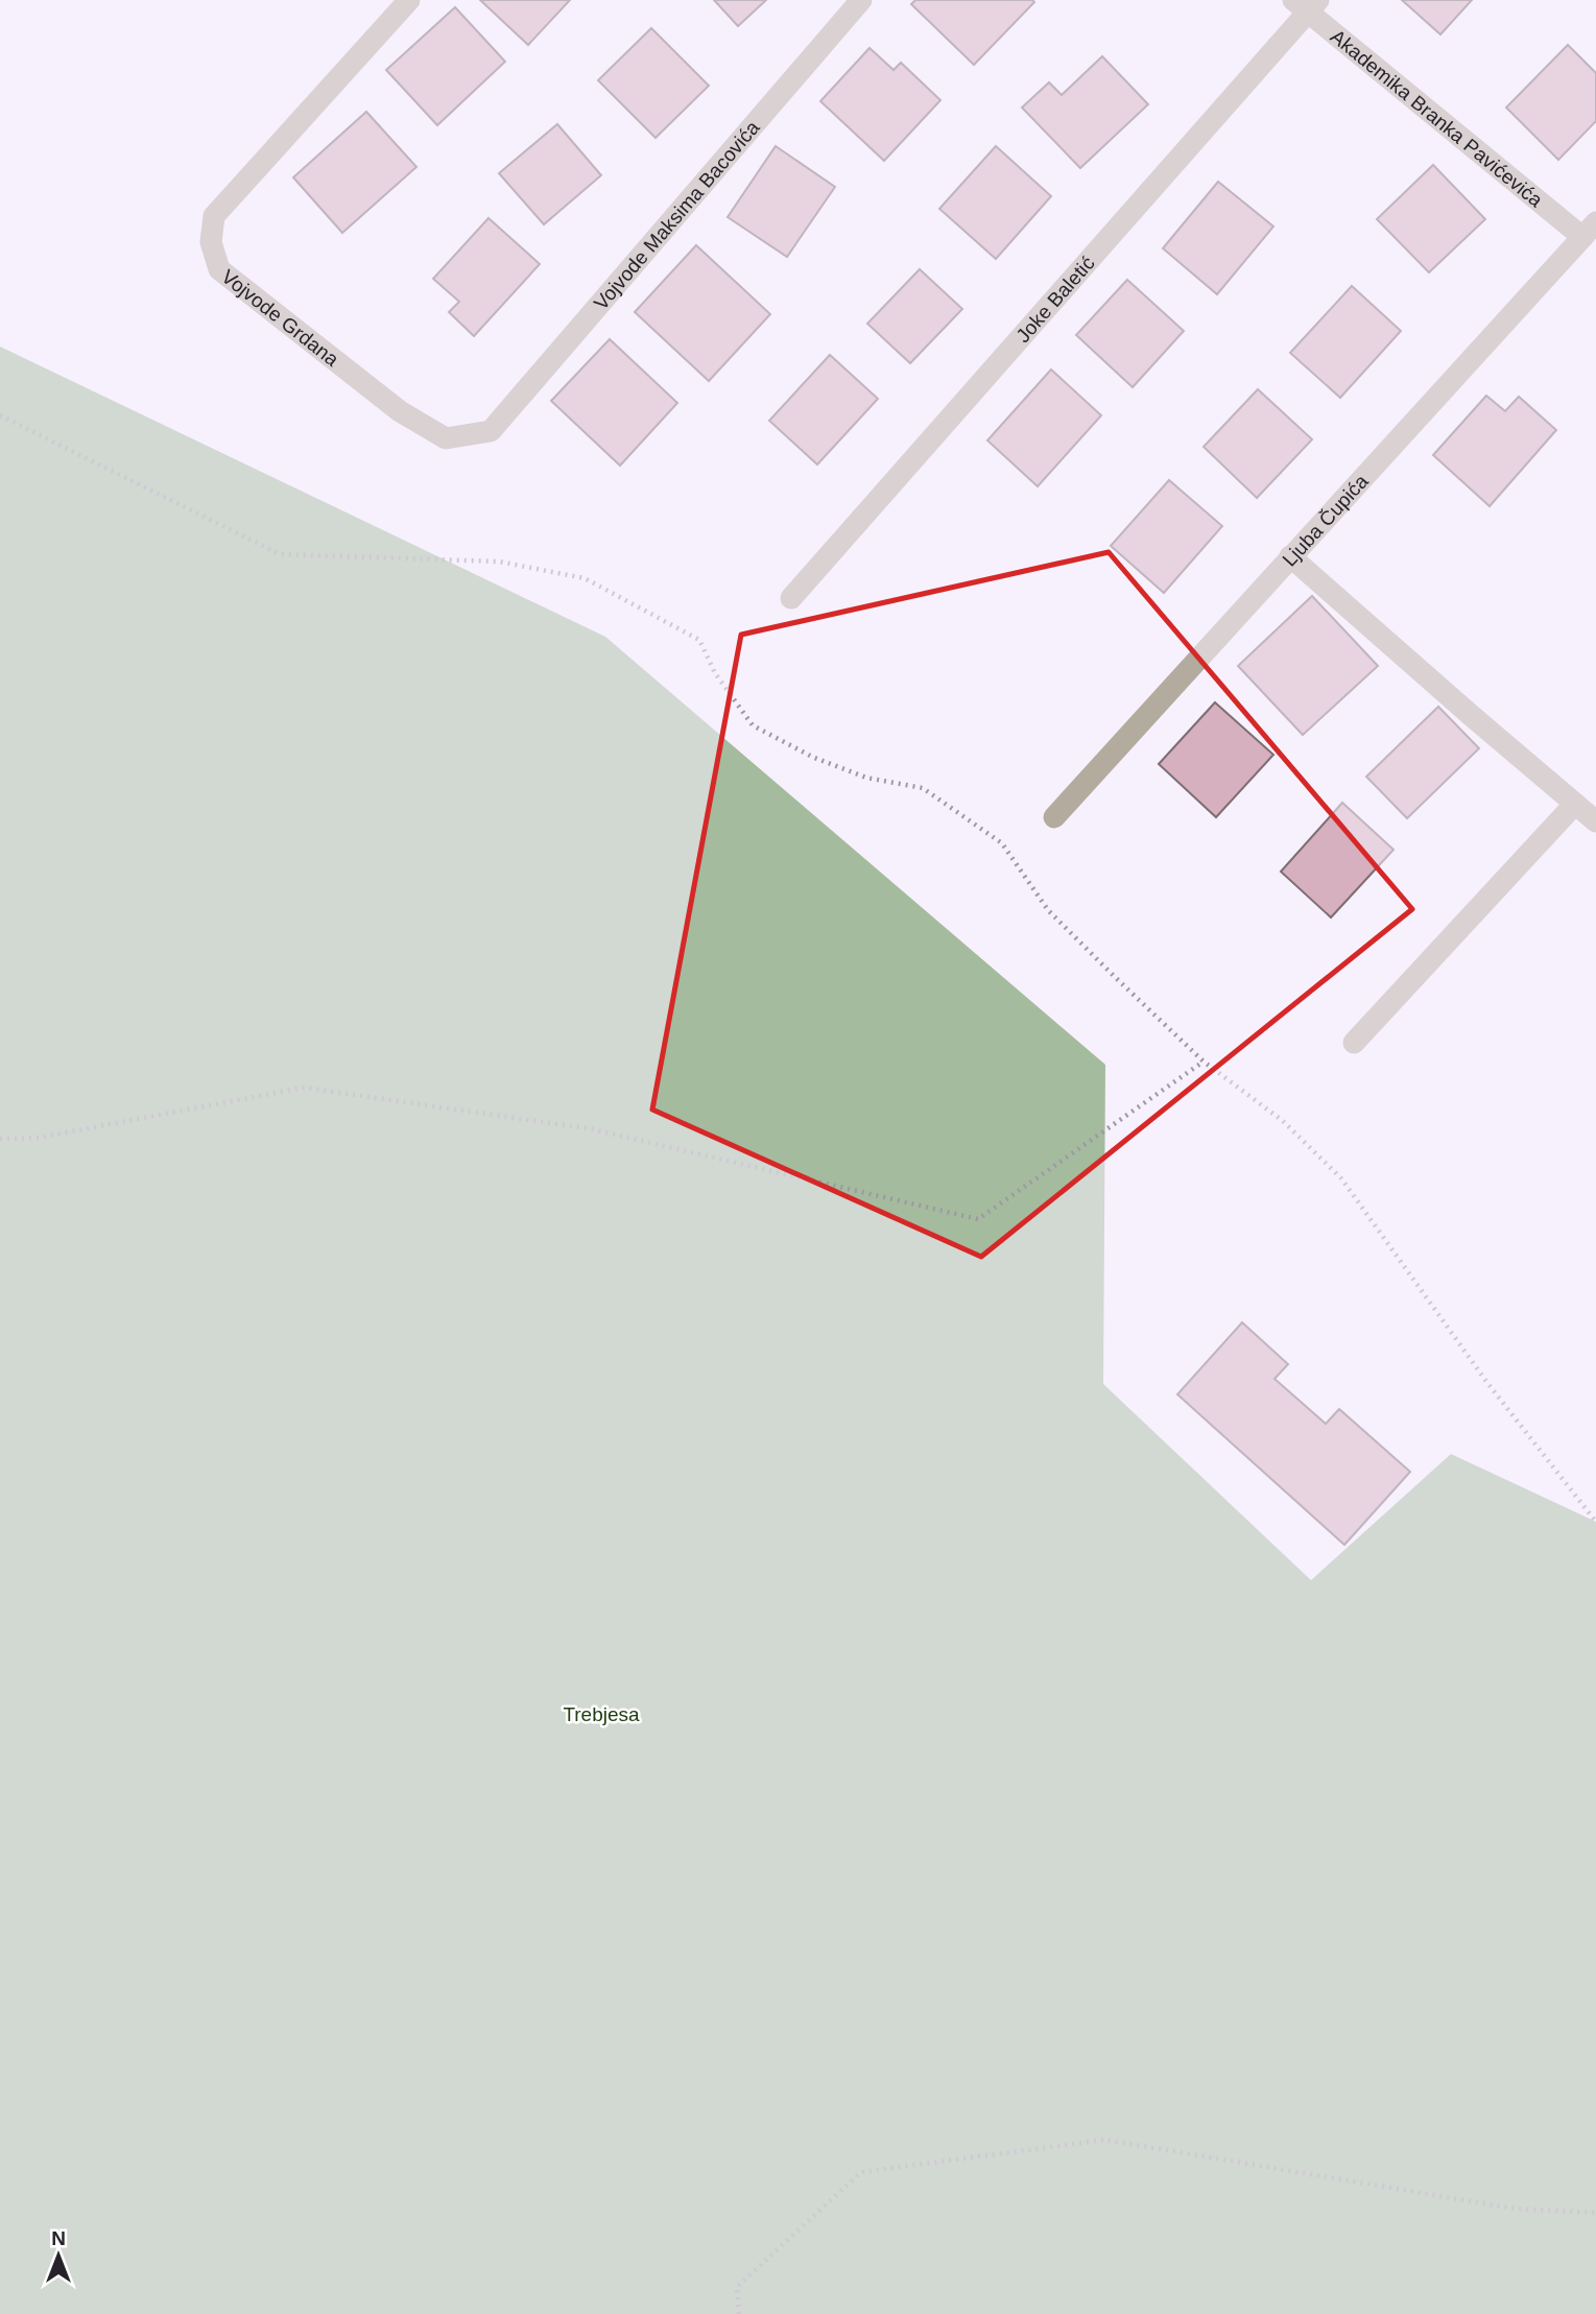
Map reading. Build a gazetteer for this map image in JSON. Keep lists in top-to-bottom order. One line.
{"streets":{"street":["Akademika Branka Pavićevića","Vojvode Maksima Bacovića","Joke Baletić","Vojvode Grdana","Ljuba Čupića"]},"crossings":[["Akademika Branka Pavićevića","Joke Baletić"],["Akademika Branka Pavićevića","Ljuba Čupića"],["Vojvode Maksima Bacovića","Vojvode Grdana"]],"parks":["Trebjesa"],"north":"top"}
